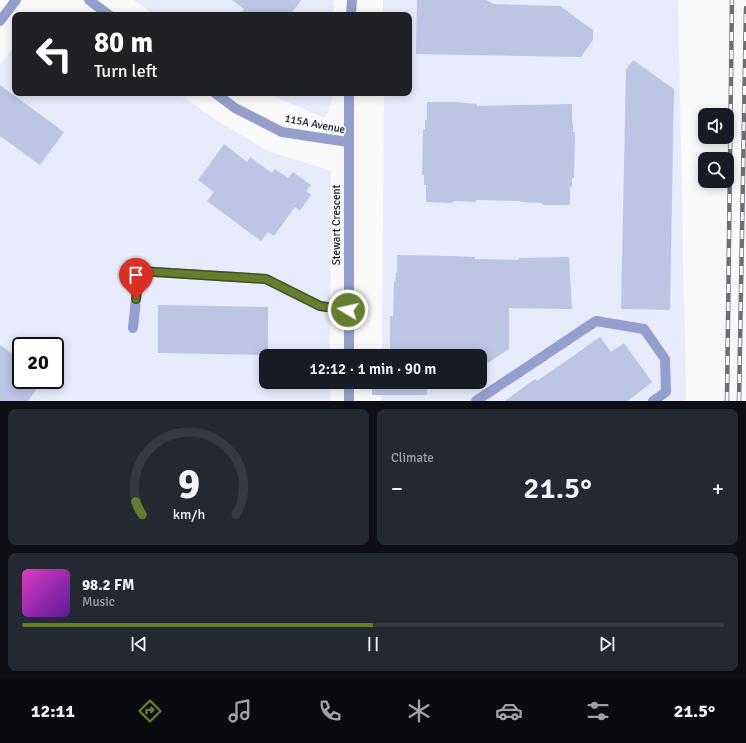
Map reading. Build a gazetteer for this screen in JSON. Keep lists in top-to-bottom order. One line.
{"streets":{"street":["115A Avenue","Stewart Crescent"]},"crossings":[["115A Avenue","Stewart Crescent"]],"page":{"turn":["80 m","Turn left"],"limit":"20","trip":"12:12 · 1 min · 90 m","tile":"Climate","heat":["−","21.5°","+"],"song":["98.2 FM","Music"],"tabs":["12:11","21.5°"],"gauge":["9","km/h"]}}
